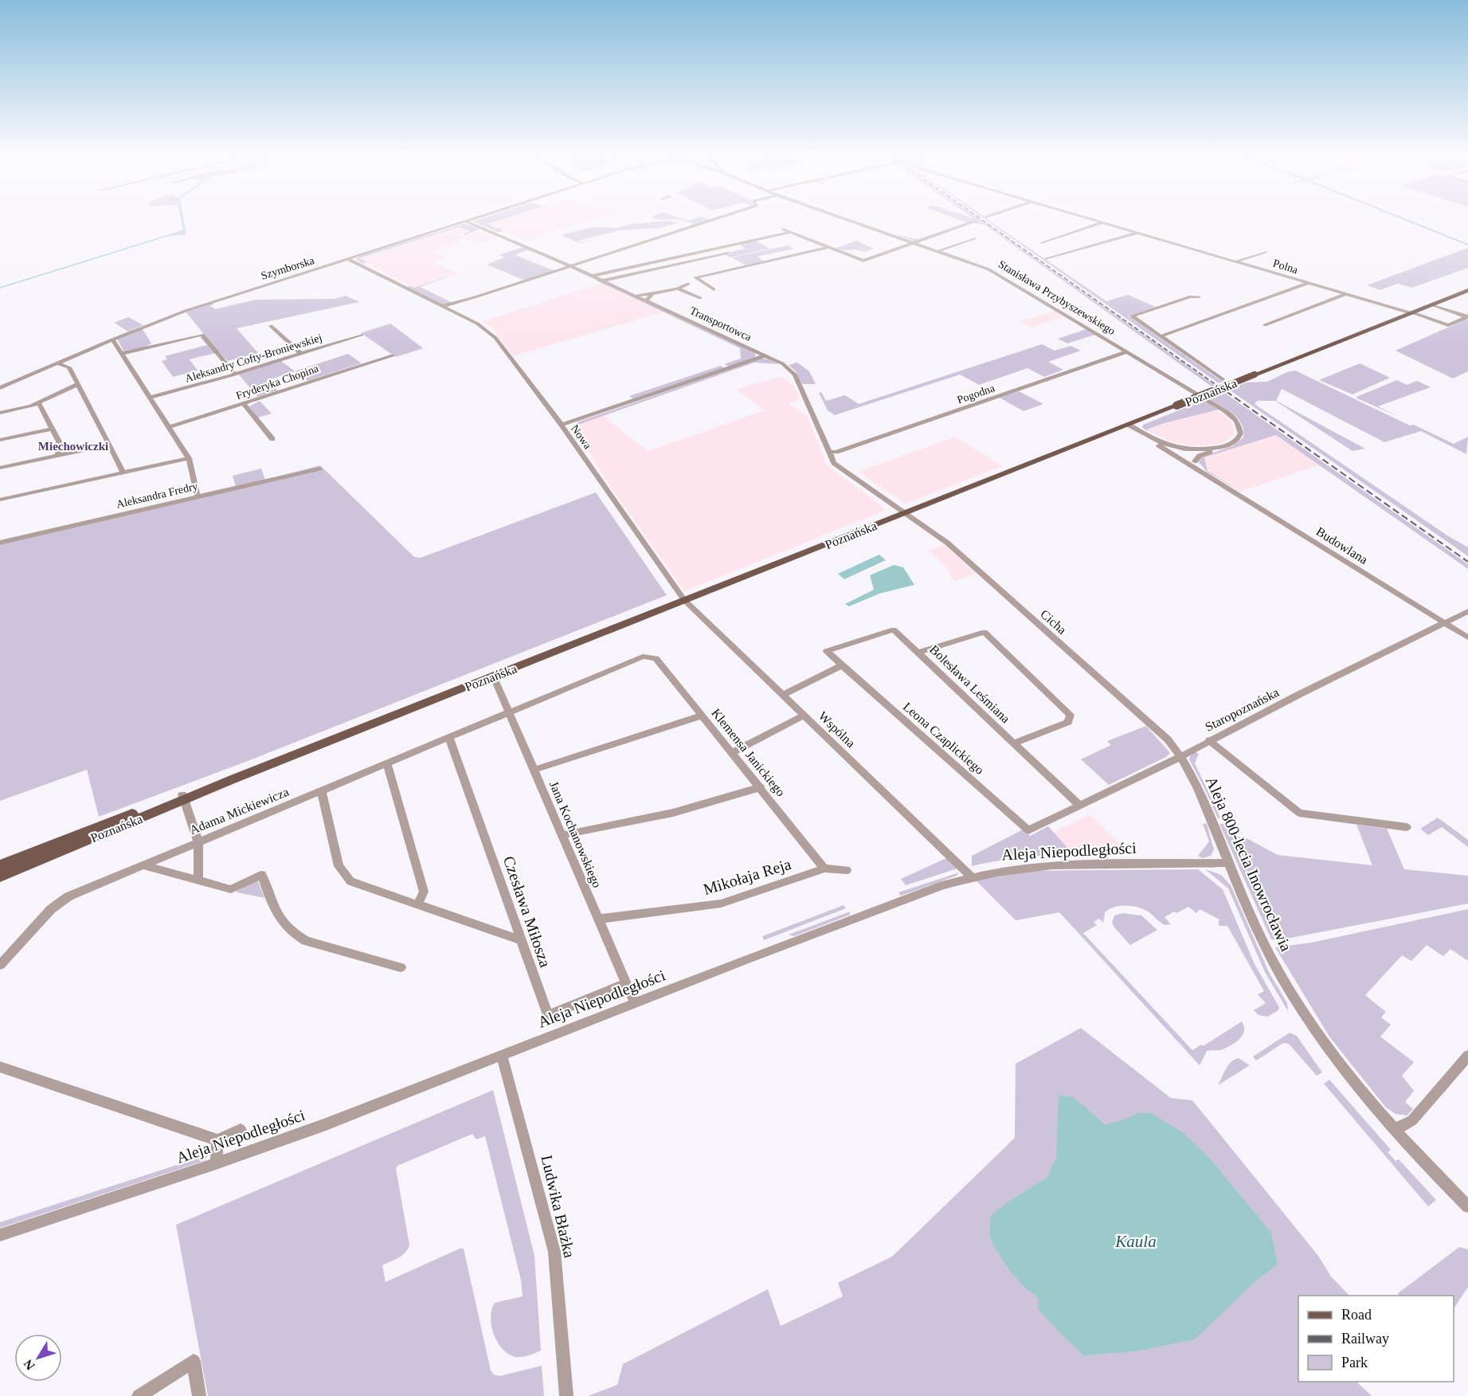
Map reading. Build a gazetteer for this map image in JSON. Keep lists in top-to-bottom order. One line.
{"streets":{"main road":["Poznańska"],"street":["Polna","Szymborska","Stanisława Przybyszewskiego","Transportowca","Aleksandry Cofty-Broniewskiej","Fryderyka Chopina","Pogodna","Nowa","Aleksandra Fredry","Budowlana","Cicha","Bolesława Leśmiana","Staropoznańska","Wspólna","Leona Czaplickiego","Klemensa Janickiego","Adama Mickiewicza","Jana Kochanowskiego","Aleja Niepodległości","Aleja 800-lecia Inowrocławia","Mikołaja Reja","Czesława Miłosza","Ludwika Błażka"]},"crossings":[["Polna","Poznańska"],["Szymborska","Transportowca"],["Szymborska","Nowa"],["Stanisława Przybyszewskiego","Poznańska"],["Stanisława Przybyszewskiego","Pogodna"],["Stanisława Przybyszewskiego","Budowlana"],["Transportowca","Poznańska"],["Transportowca","Pogodna"],["Transportowca","Cicha"],["Poznańska","Nowa"],["Poznańska","Cicha"],["Poznańska","Wspólna"],["Poznańska","Jana Kochanowskiego"],["Nowa","Wspólna"],["Budowlana","Staropoznańska"],["Cicha","Staropoznańska"],["Cicha","Aleja 800-lecia Inowrocławia"],["Bolesława Leśmiana","Staropoznańska"],["Bolesława Leśmiana","Leona Czaplickiego"],["Staropoznańska","Leona Czaplickiego"],["Staropoznańska","Aleja 800-lecia Inowrocławia"],["Wspólna","Aleja Niepodległości"],["Klemensa Janickiego","Adama Mickiewicza"],["Klemensa Janickiego","Mikołaja Reja"],["Adama Mickiewicza","Jana Kochanowskiego"],["Adama Mickiewicza","Czesława Miłosza"],["Jana Kochanowskiego","Aleja Niepodległości"],["Jana Kochanowskiego","Mikołaja Reja"],["Jana Kochanowskiego","Czesława Miłosza"],["Aleja Niepodległości","Aleja 800-lecia Inowrocławia"],["Aleja Niepodległości","Ludwika Błażka"]],"districts":["Miechowiczki"],"water":["Kaula"],"legend":["Road","Railway","Park"],"north":"bottom left"}
